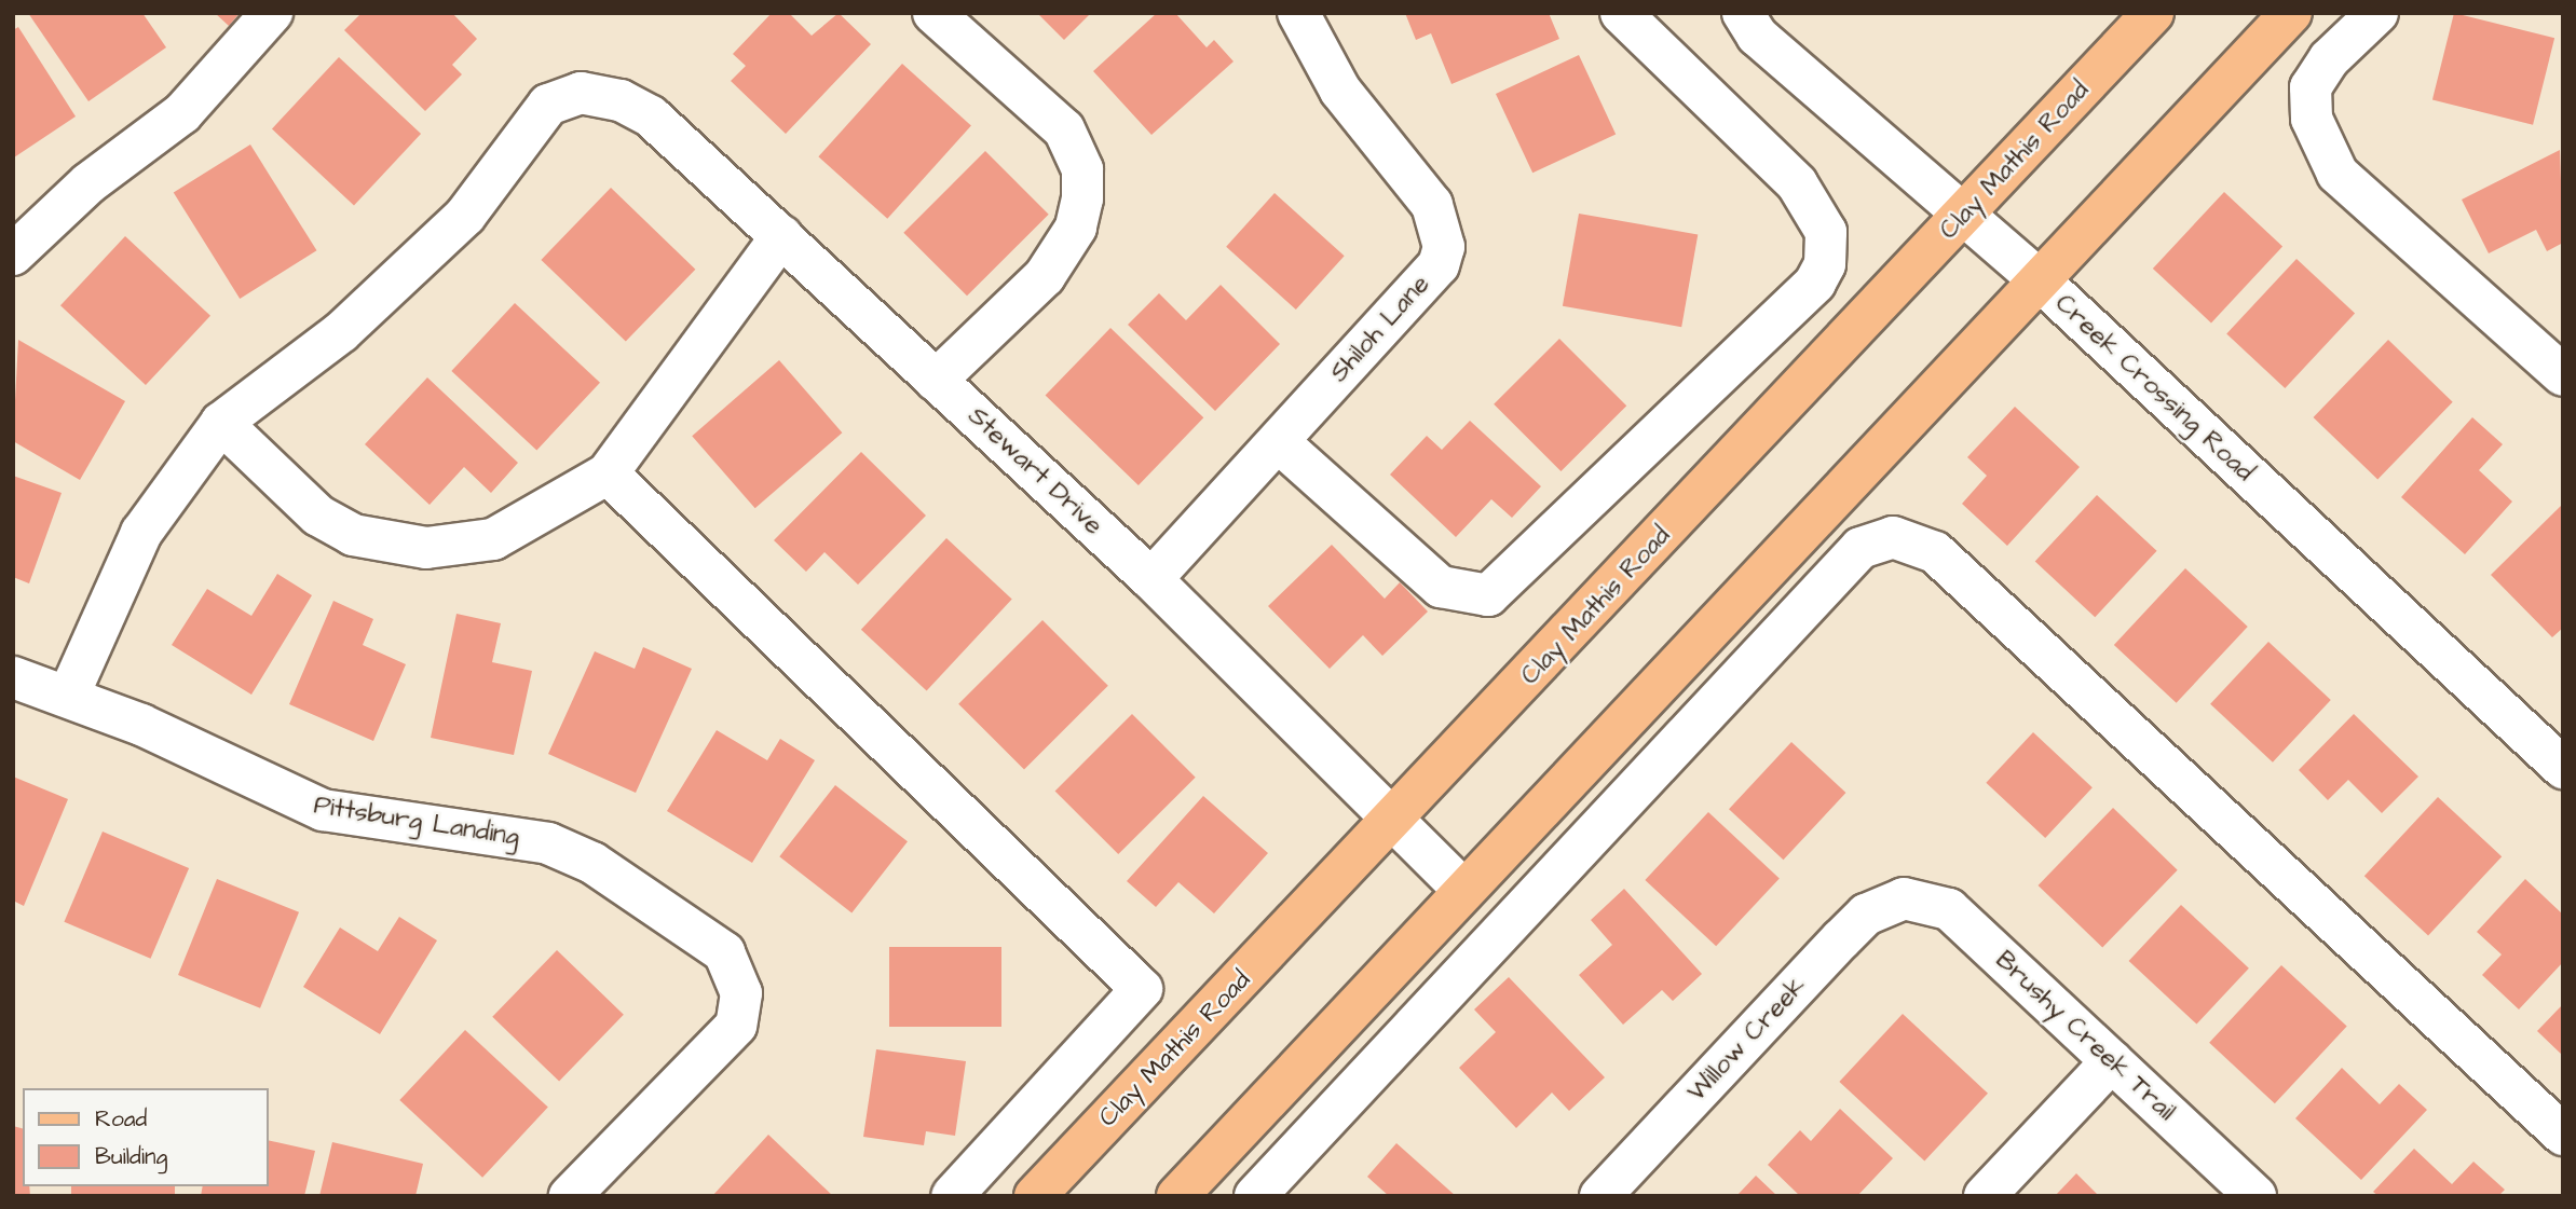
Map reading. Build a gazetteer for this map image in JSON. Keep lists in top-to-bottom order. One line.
{"streets":{"main road":["Clay Mathis Road"],"street":["Shiloh Lane","Creek Crossing Road","Stewart Drive","Pittsburg Landing","Brushy Creek Trail","Willow Creek"]},"crossings":[["Clay Mathis Road","Creek Crossing Road"],["Clay Mathis Road","Stewart Drive"],["Shiloh Lane","Stewart Drive"],["Brushy Creek Trail","Willow Creek"]],"legend":["Road","Building"]}
